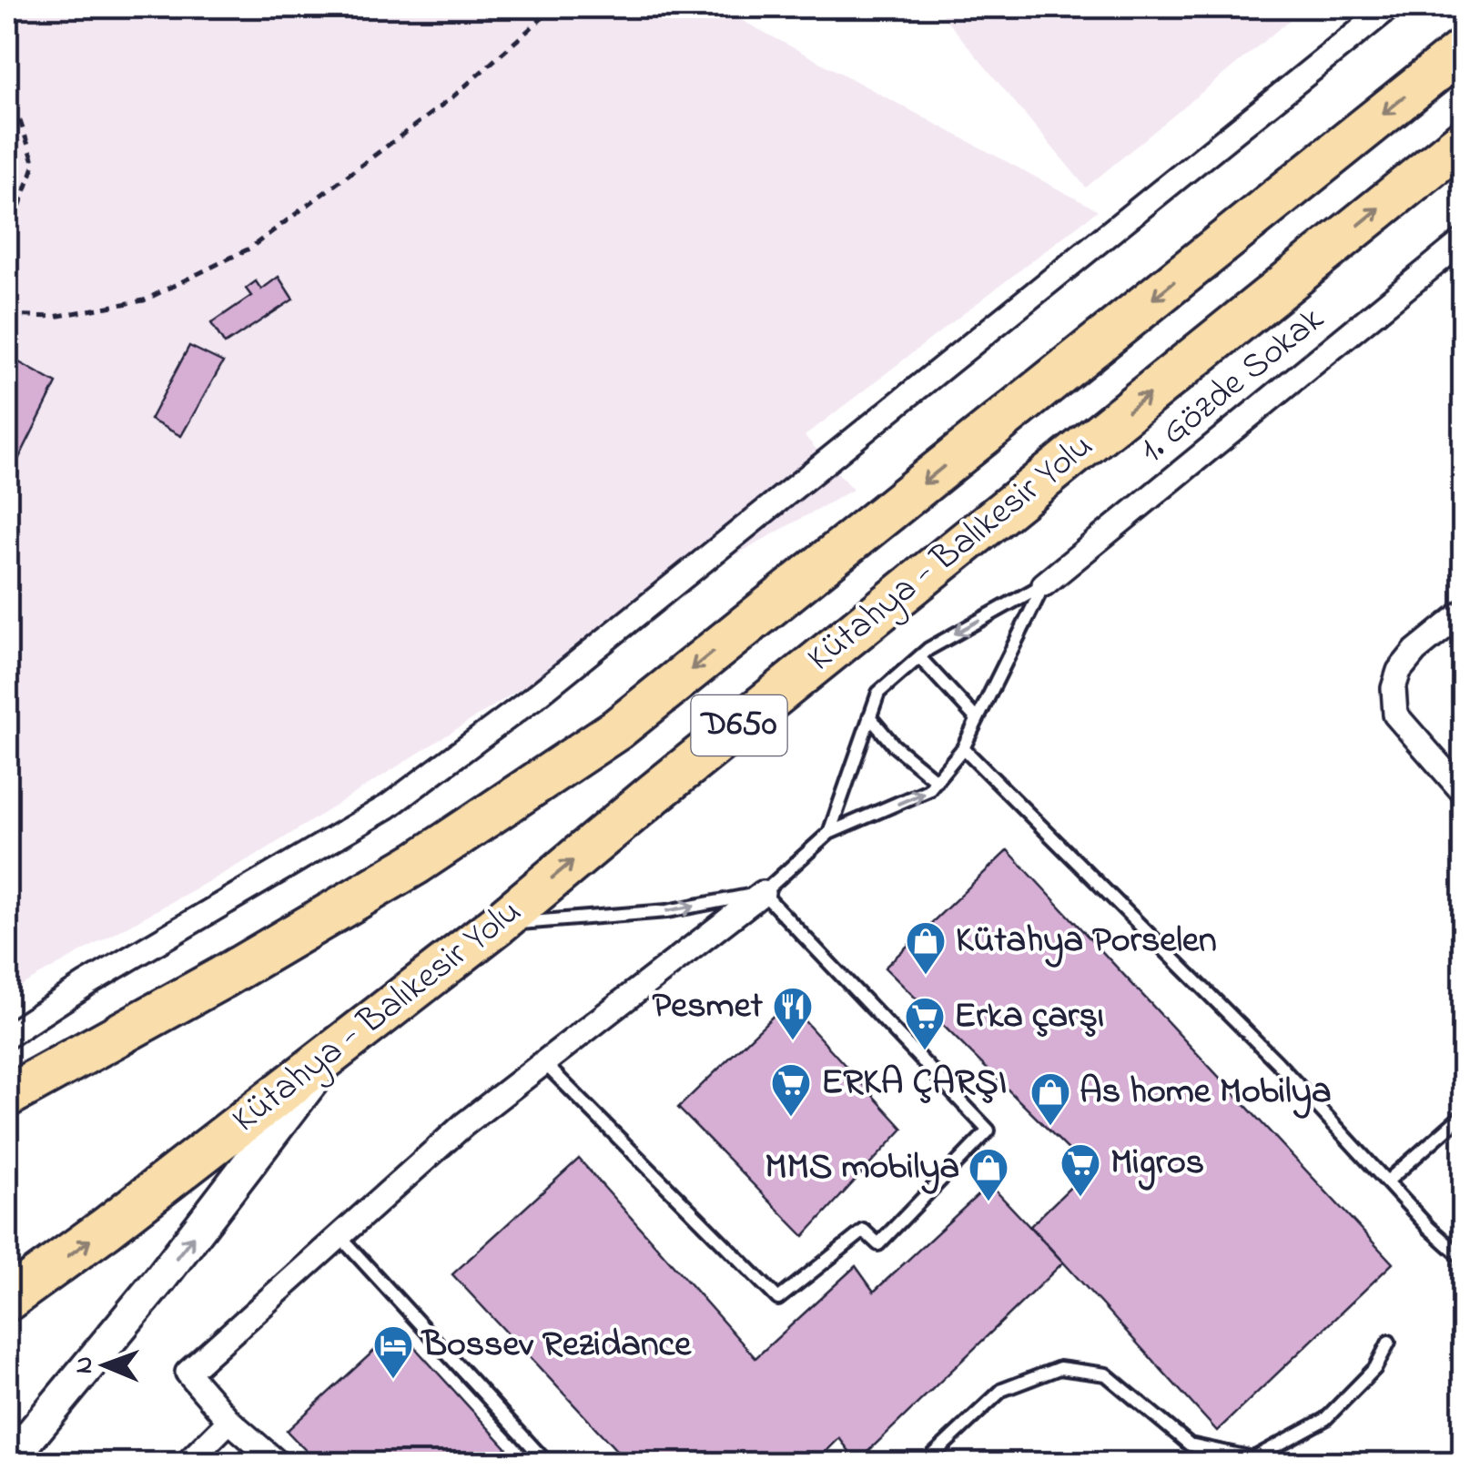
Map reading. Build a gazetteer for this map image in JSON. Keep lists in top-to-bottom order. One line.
{"streets":{"highway":["Kütahya - Balıkesir Yolu","D650"],"street":["1. Gözde Sokak"]},"places":{"shop":["Kütahya Porselen","As home Mobilya","MMS mobilya"],"restaurant":["Pesmet"],"supermarket":["Erka çarşı","ERKA ÇARŞI","Migros"],"hotel":["Bossev Rezidance"]},"north":"left"}
